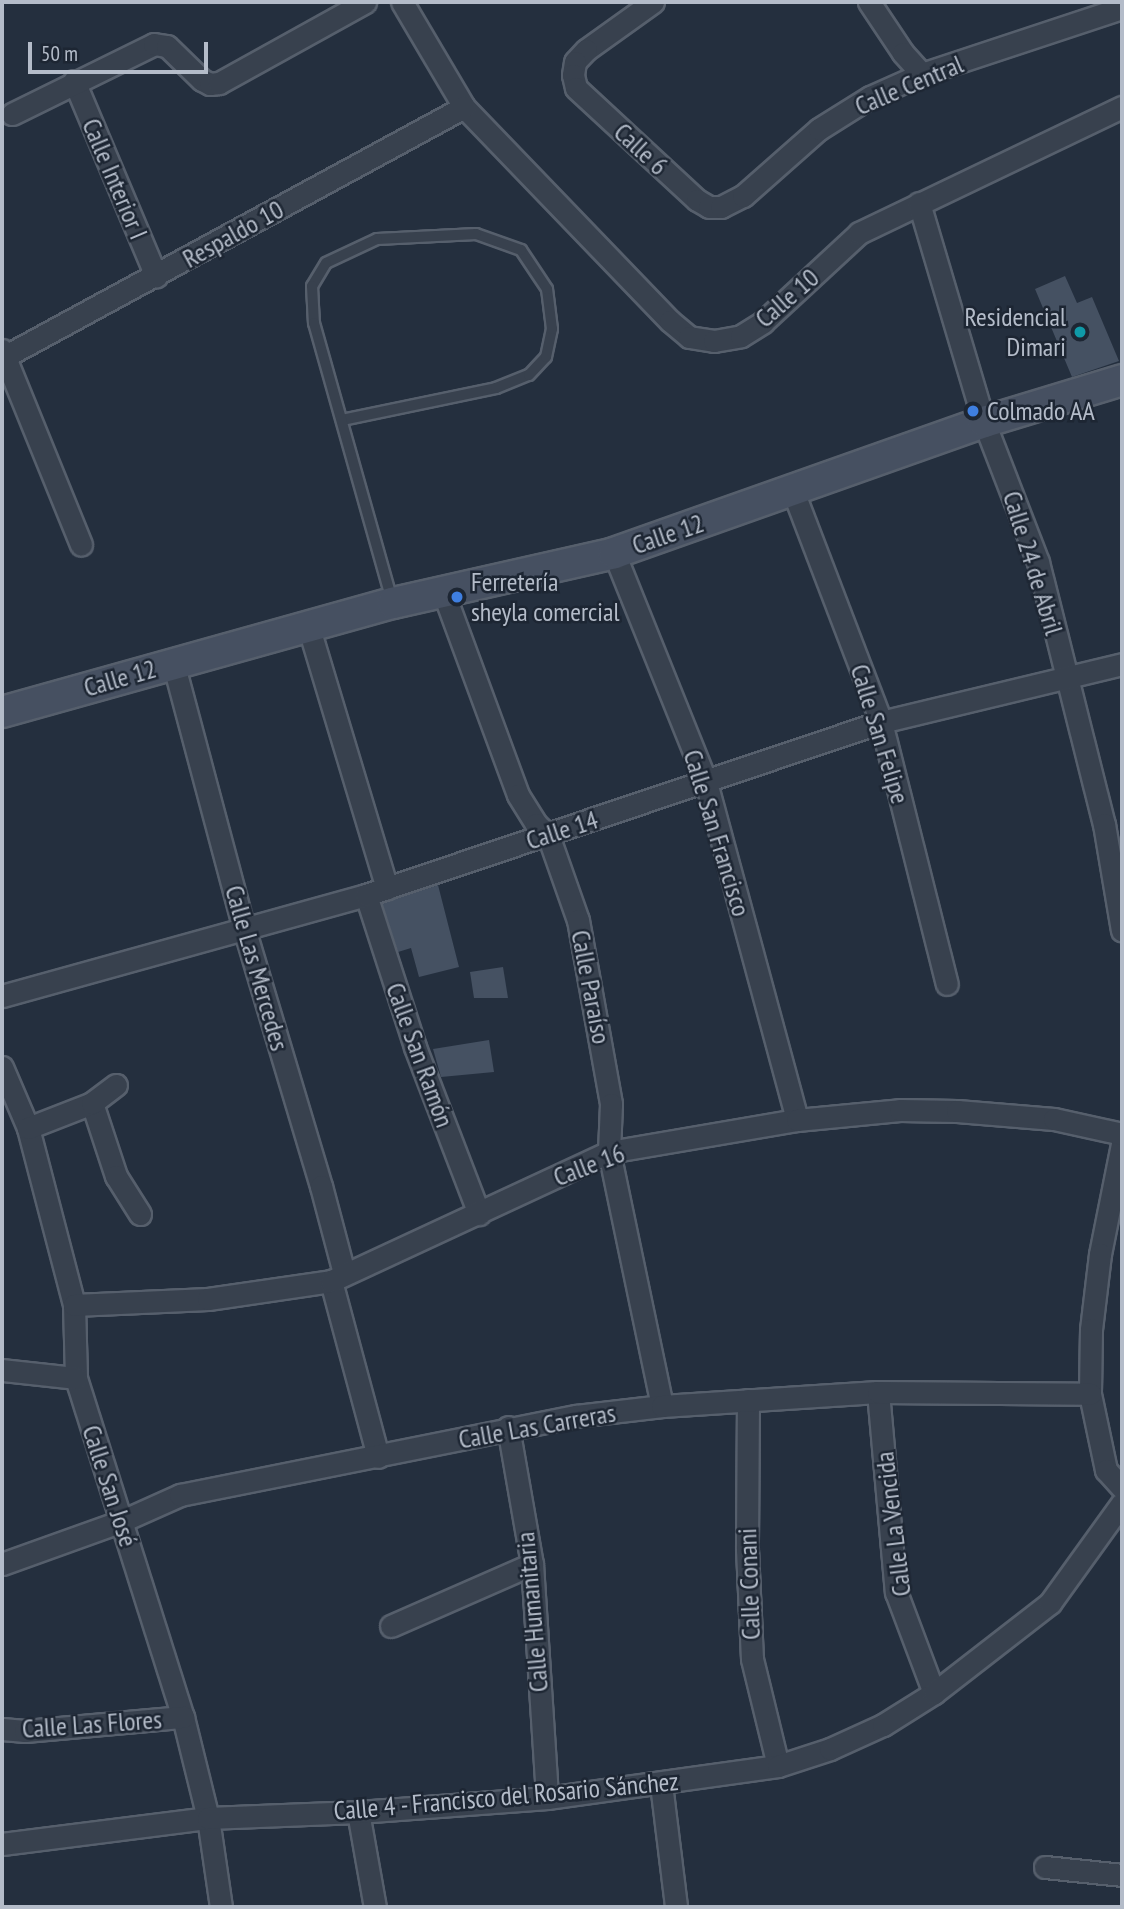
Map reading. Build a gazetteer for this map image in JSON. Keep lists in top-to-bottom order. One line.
{"streets":{"main road":["Calle 12"],"street":["Calle Central","Calle 6","Calle Interior I","Respaldo 10","Calle 10","Calle 24 de Abril","Calle San Felipe","Calle 14","Calle San Francisco","Calle Las Mercedes","Calle Paraíso","Calle San Ramón","Calle 16","Calle Las Carreras","Calle San José","Calle La Vencida","Calle Conani","Calle Humanitaria","Calle Las Flores","Calle 4 - Francisco del Rosario Sánchez"]},"crossings":[["Calle Central","Calle 6"],["Calle Interior I","Respaldo 10"],["Respaldo 10","Calle 10"],["Calle 10","Calle 24 de Abril"],["Calle 12","Calle 24 de Abril"],["Calle 12","Calle San Felipe"],["Calle 12","Calle San Francisco"],["Calle 12","Calle Las Mercedes"],["Calle 12","Calle Paraíso"],["Calle 12","Calle San Ramón"],["Calle 24 de Abril","Calle 14"],["Calle San Felipe","Calle 14"],["Calle 14","Calle San Francisco"],["Calle 14","Calle Las Mercedes"],["Calle 14","Calle Paraíso"],["Calle 14","Calle San Ramón"],["Calle San Francisco","Calle 16"],["Calle Las Mercedes","Calle 16"],["Calle Las Mercedes","Calle Las Carreras"],["Calle Paraíso","Calle 16"],["Calle Paraíso","Calle Las Carreras"],["Calle San Ramón","Calle 16"],["Calle 16","Calle San José"],["Calle Las Carreras","Calle San José"],["Calle Las Carreras","Calle La Vencida"],["Calle Las Carreras","Calle Conani"],["Calle Las Carreras","Calle Humanitaria"],["Calle San José","Calle Las Flores"],["Calle San José","Calle 4 - Francisco del Rosario Sánchez"],["Calle La Vencida","Calle 4 - Francisco del Rosario Sánchez"],["Calle Conani","Calle 4 - Francisco del Rosario Sánchez"],["Calle Humanitaria","Calle 4 - Francisco del Rosario Sánchez"]],"places":["Residencial Dimari","Colmado AA","Ferretería sheyla comercial"],"scale_bar":"50 m"}
